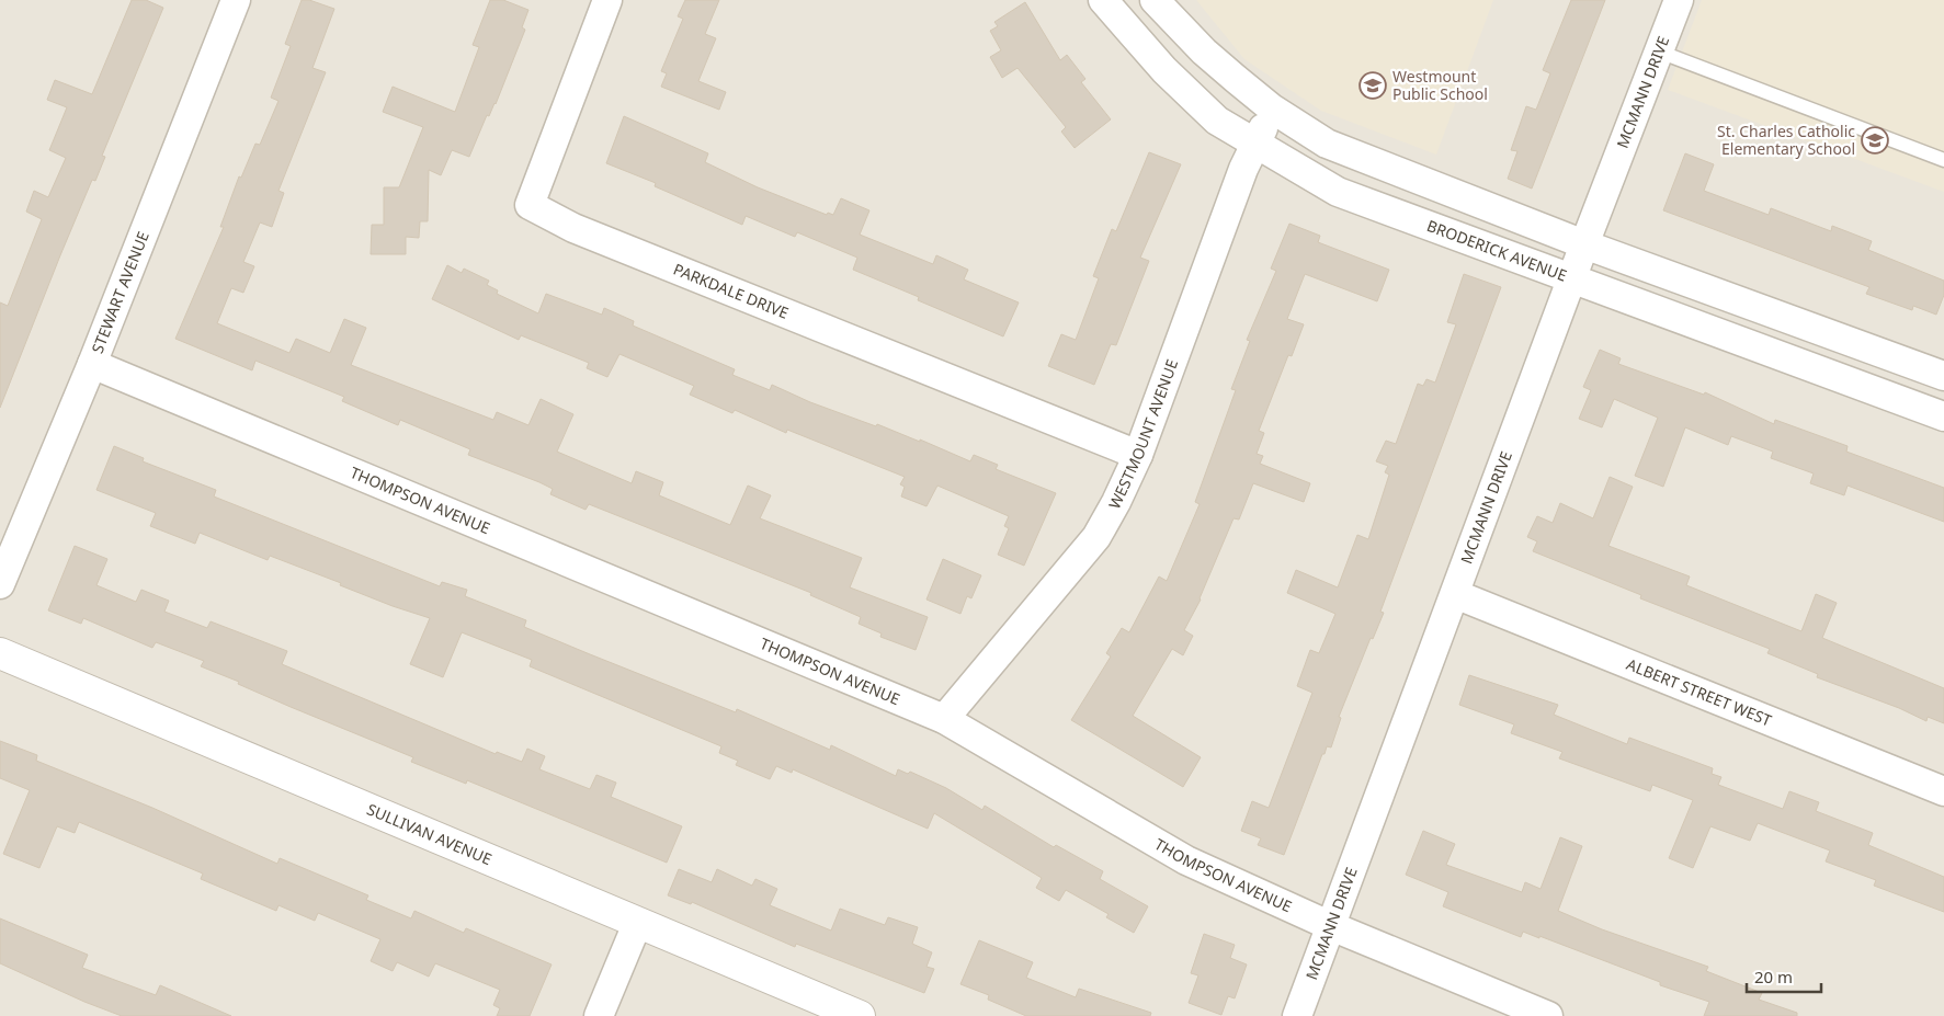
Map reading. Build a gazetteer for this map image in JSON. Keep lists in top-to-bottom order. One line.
{"streets":{"street":["MCMANN DRIVE","BRODERICK AVENUE","PARKDALE DRIVE","STEWART AVENUE","WESTMOUNT AVENUE","THOMPSON AVENUE","ALBERT STREET WEST","SULLIVAN AVENUE"]},"crossings":[["MCMANN DRIVE","BRODERICK AVENUE"],["MCMANN DRIVE","THOMPSON AVENUE"],["MCMANN DRIVE","ALBERT STREET WEST"],["BRODERICK AVENUE","WESTMOUNT AVENUE"],["PARKDALE DRIVE","WESTMOUNT AVENUE"],["STEWART AVENUE","THOMPSON AVENUE"],["WESTMOUNT AVENUE","THOMPSON AVENUE"]],"places":{"school or university":["Westmount Public School","St. Charles Catholic Elementary School"]},"scale_bar":"20 m"}
